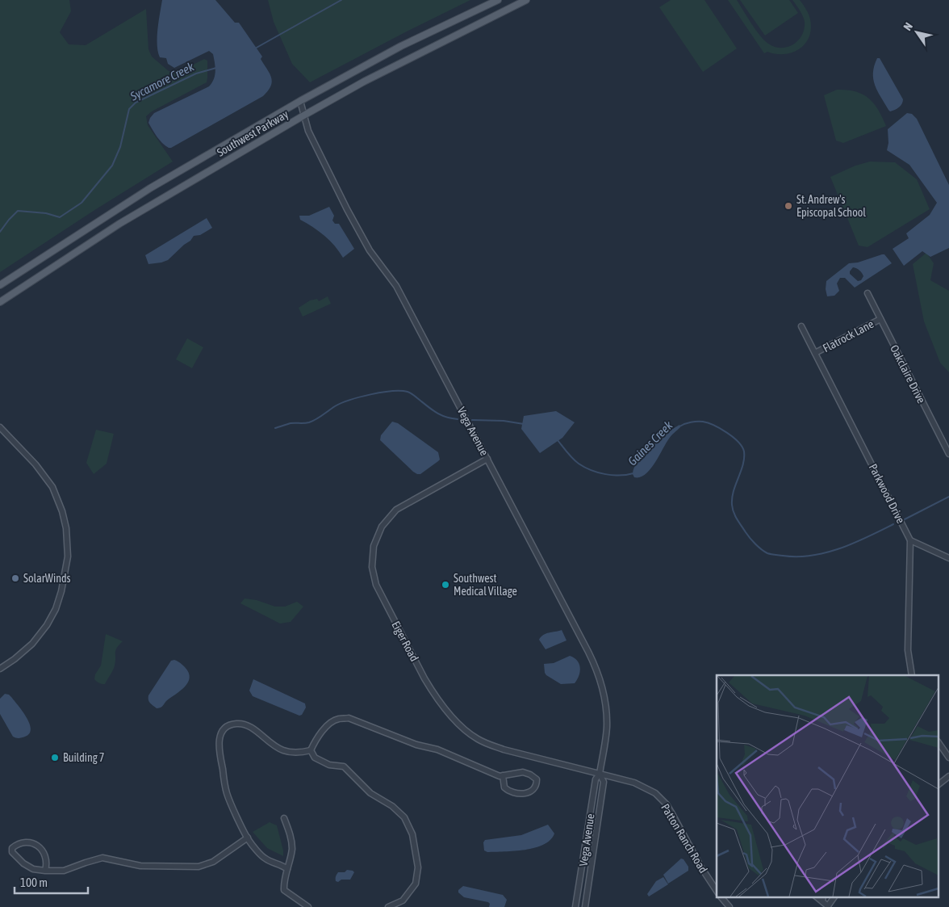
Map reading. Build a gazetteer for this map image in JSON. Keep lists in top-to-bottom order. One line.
{"streets":{"main road":["Southwest Parkway"],"street":["Flatrock Lane","Oakclaire Drive","Vega Avenue","Parkwood Drive","Eiger Road","Patton Ranch Road"]},"crossings":[["Southwest Parkway","Vega Avenue"],["Flatrock Lane","Oakclaire Drive"],["Flatrock Lane","Parkwood Drive"],["Vega Avenue","Eiger Road"],["Vega Avenue","Patton Ranch Road"],["Eiger Road","Patton Ranch Road"]],"water":["Sycamore Creek","Gaines Creek"],"places":["St. Andrew's Episcopal School","SolarWinds","Southwest Medical Village","Building 7"],"scale_bar":"100 m","north":"top left"}
